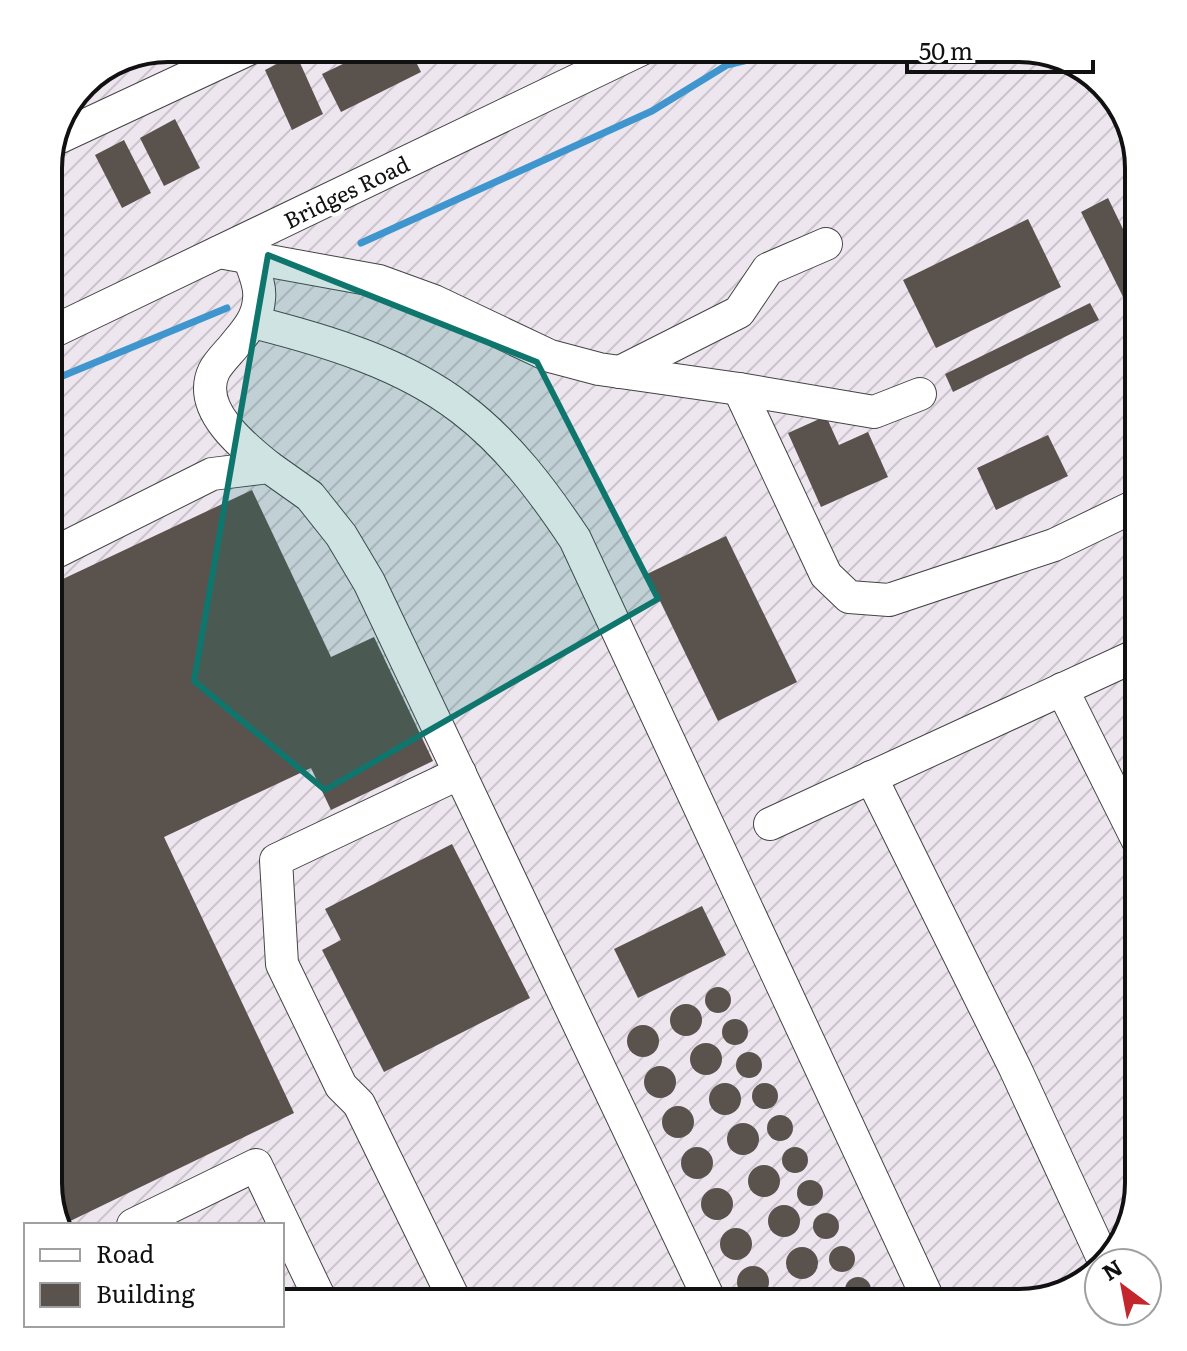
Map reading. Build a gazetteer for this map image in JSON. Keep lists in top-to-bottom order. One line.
{"streets":{"street":["Bridges Road"]},"legend":["Road","Building"],"scale_bar":"50 m","north":"top left"}
